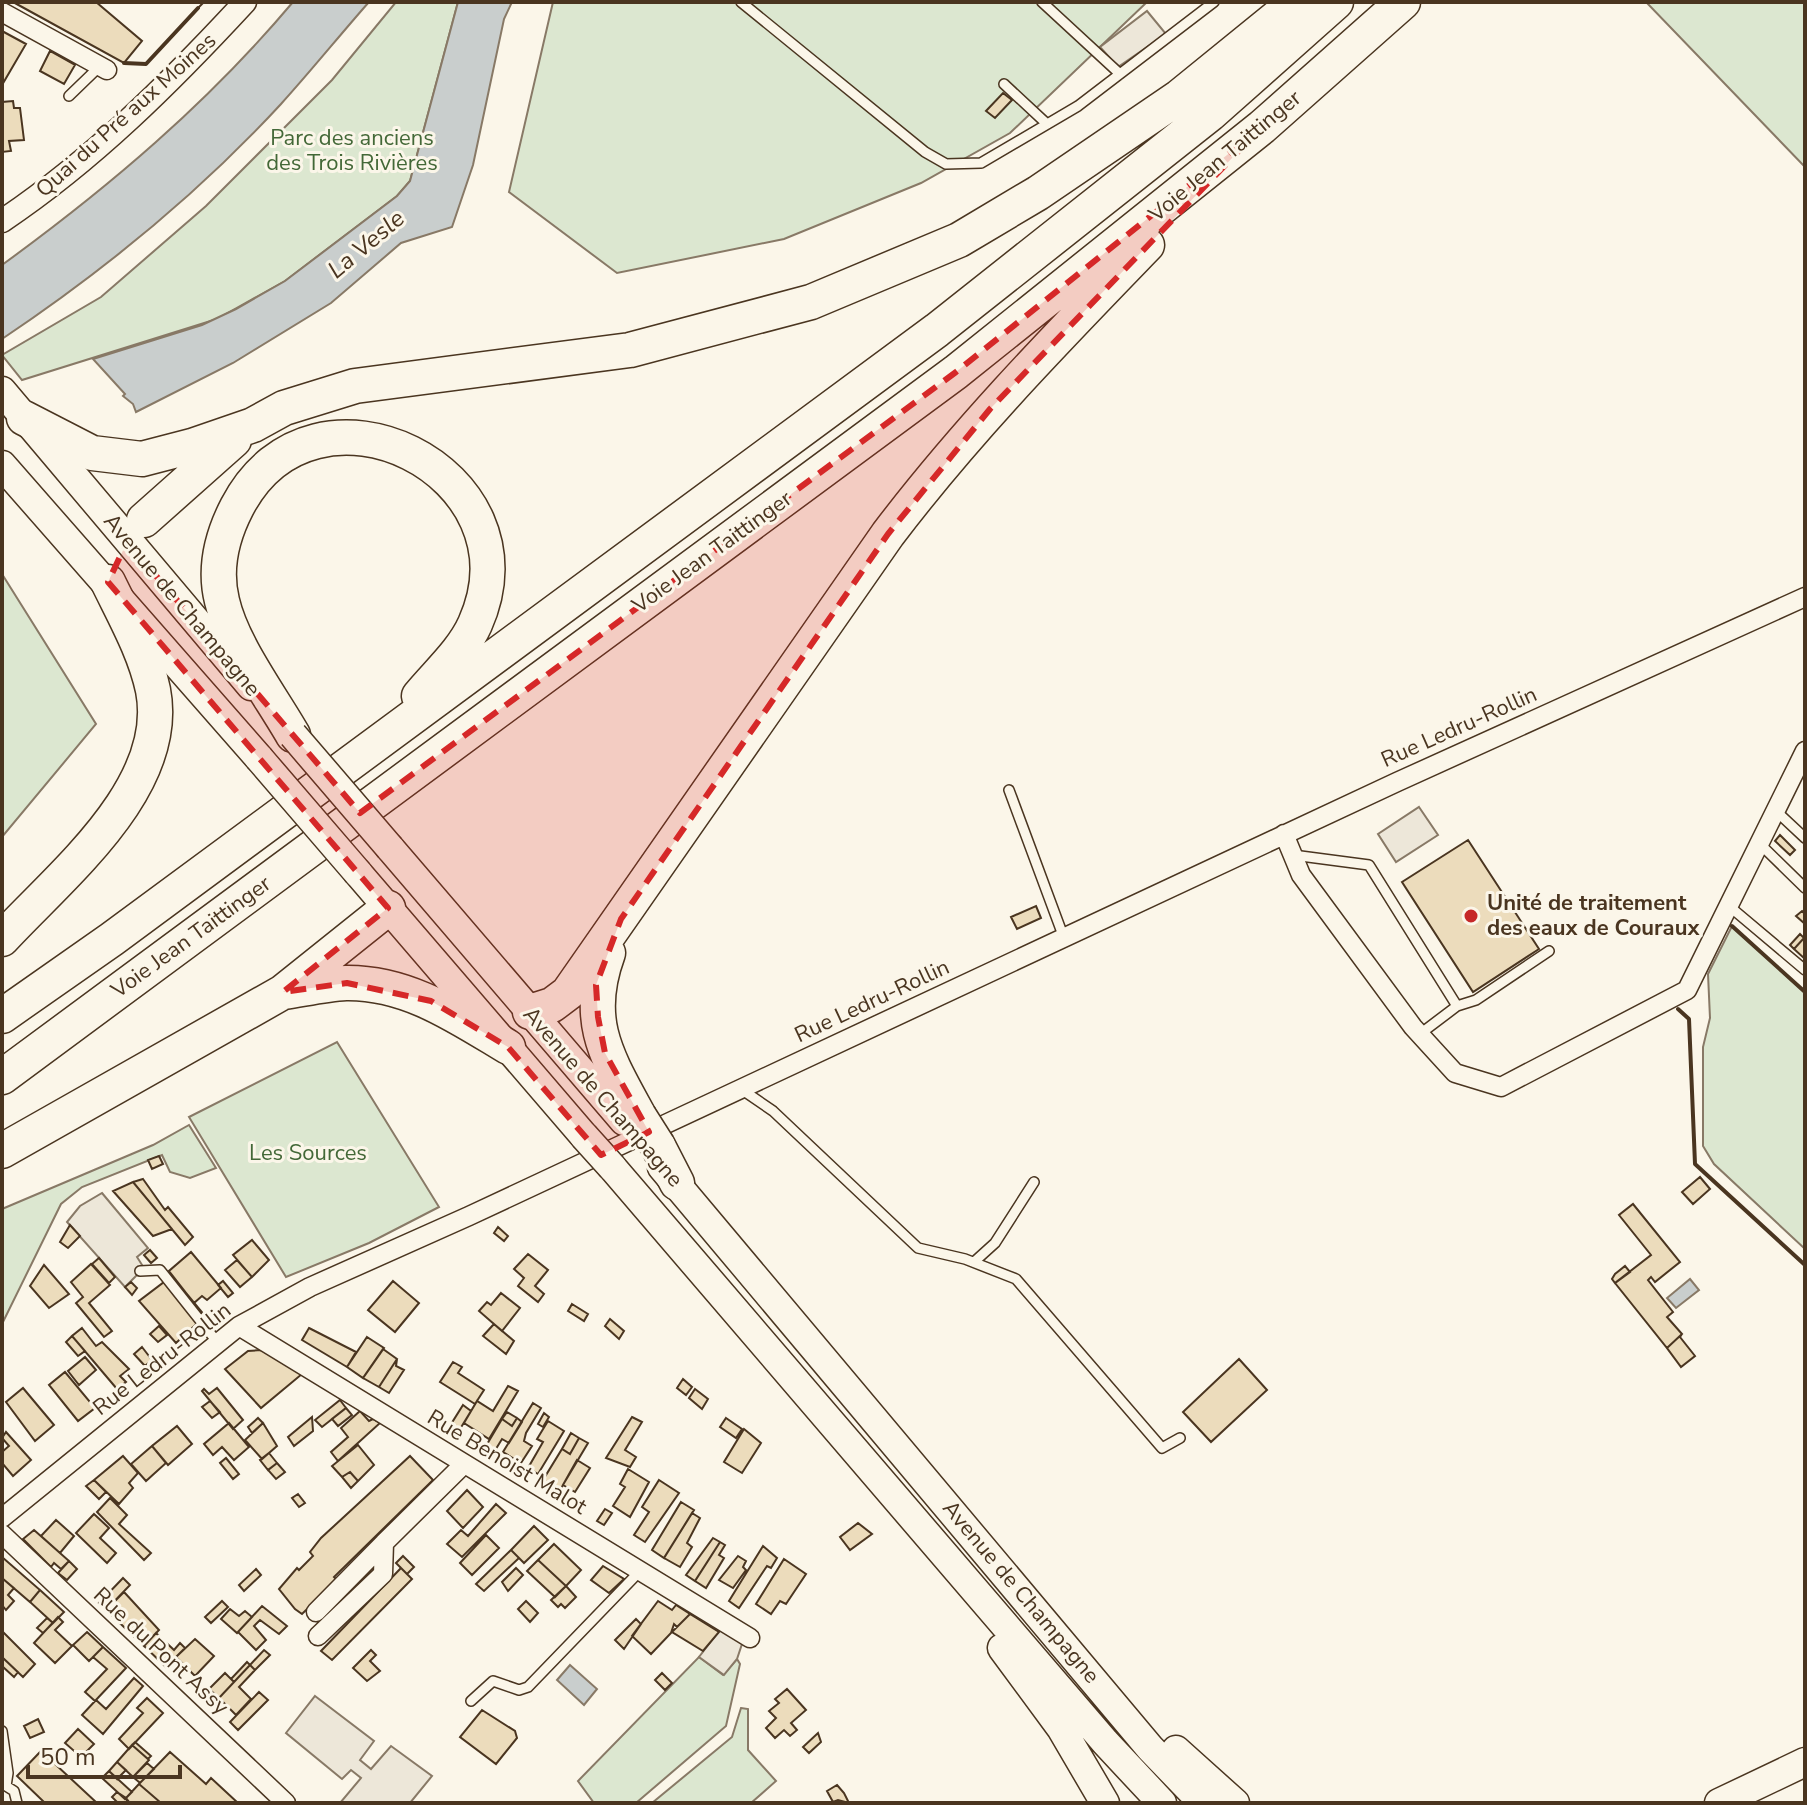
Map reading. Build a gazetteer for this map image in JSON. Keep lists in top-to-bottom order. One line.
{"streets":{"highway":["Voie Jean Taittinger"],"main road":["Avenue de Champagne"],"street":["Quai du Pré aux Moines","Rue Ledru-Rollin","Rue Benoist Malot","Rue du Pont Assy"]},"crossings":[["Rue Ledru-Rollin","Rue Benoist Malot"]],"water":["La Vesle"],"parks":["Parc des anciens des Trois Rivières","Les Sources"],"places":["Unité de traitement des eaux de Couraux"],"scale_bar":"50 m"}
